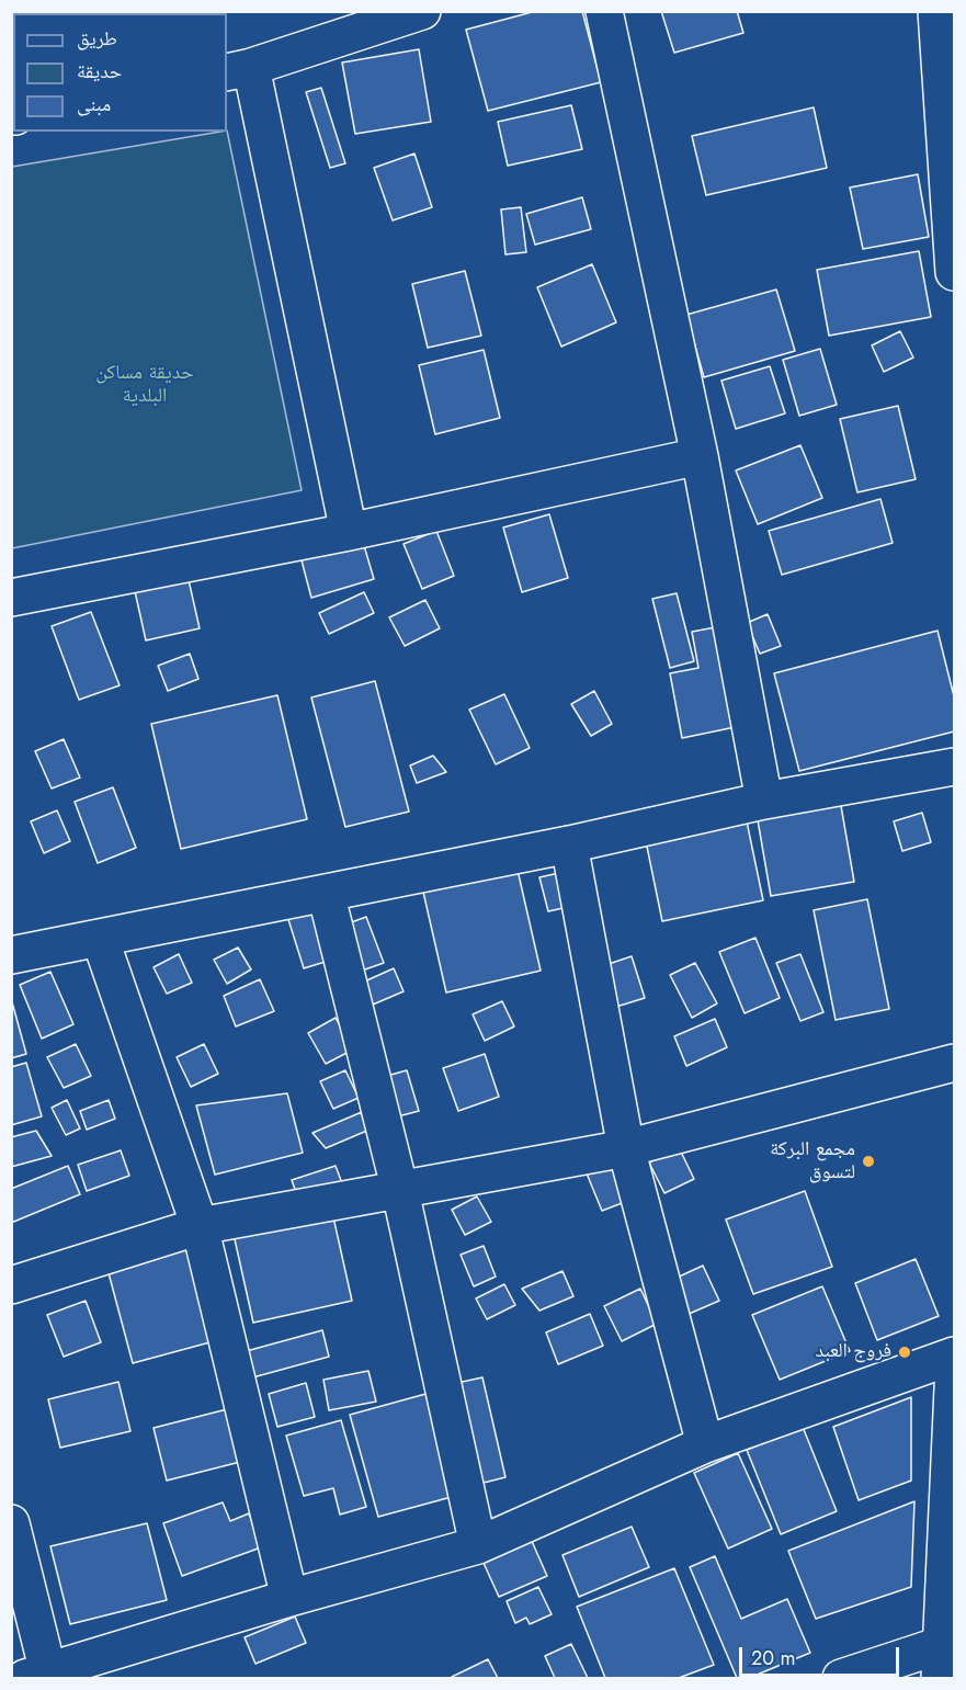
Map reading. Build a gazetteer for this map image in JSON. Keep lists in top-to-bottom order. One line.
{"parks":["حديقة مساكن البلدية"],"places":["مجمع البركة لتسوق","فروج العبد"],"legend":["طريق","حديقة","مبنى"],"scale_bar":"20 m"}
